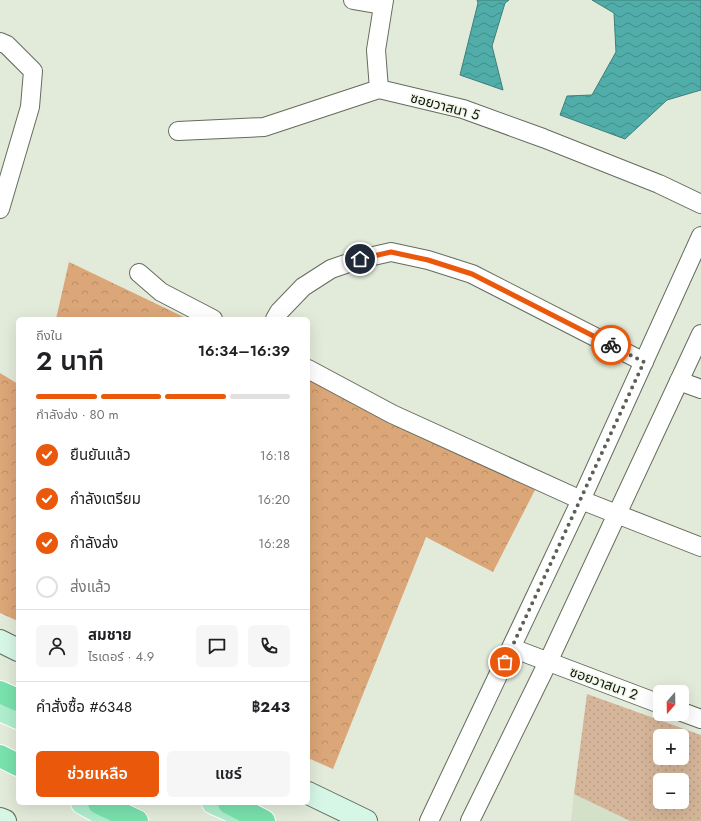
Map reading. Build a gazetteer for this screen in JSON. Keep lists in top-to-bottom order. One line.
{"streets":{"street":["ซอยวาสนา 5","ซอยวาสนา 2"]},"north":"bottom","page":{"heading":["2 นาที","ถึงใน","16:34–16:39"],"panel":["สมชาย","ไรเดอร์ · 4.9","คำสั่งซื้อ #6348","฿243"],"bar":"กำลังส่ง · 80 m","list":[["ยืนยันแล้ว","16:18"],["กำลังเตรียม","16:20"],["กำลังส่ง","16:28"],"ส่งแล้ว"],"map_buttons":["+","−"],"buttons":["ช่วยเหลือ","แชร์"]}}
